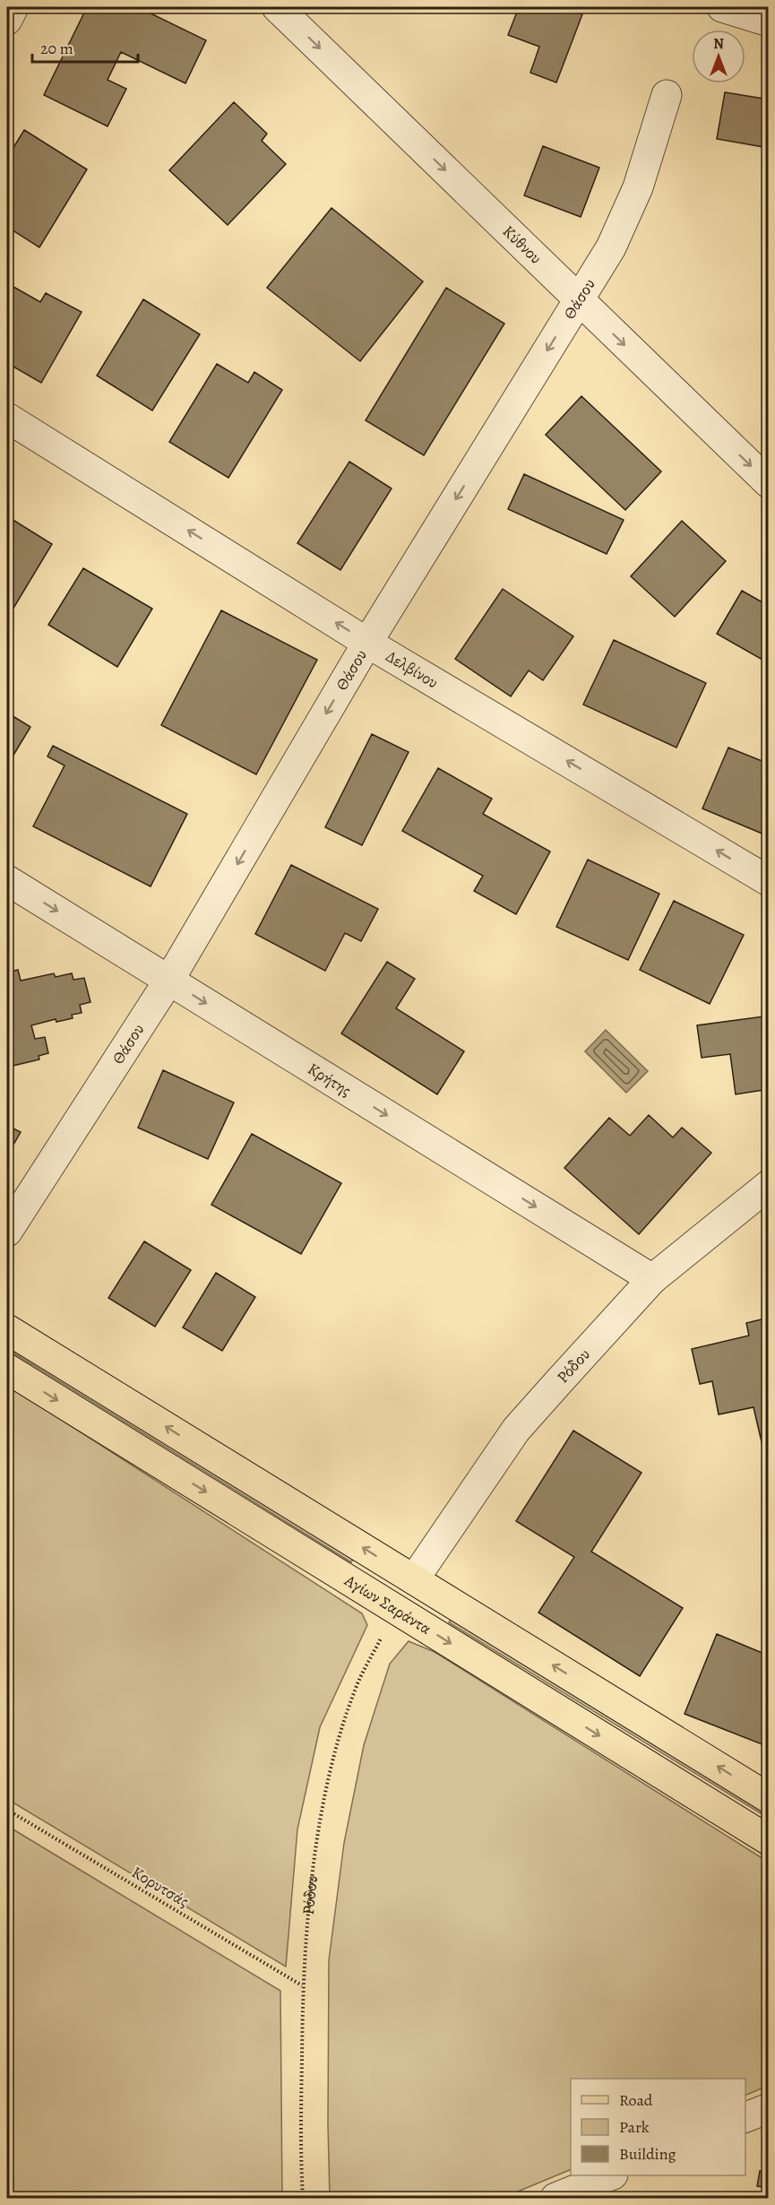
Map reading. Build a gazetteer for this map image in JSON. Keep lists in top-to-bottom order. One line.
{"streets":{"main road":["Αγίων Σαράντα"],"street":["Κύθνου","Θάσου","Δελβίνου","Κρήτης","Ρόδου"],"path":["Κορυτσάς"]},"crossings":[["Κύθνου","Θάσου"],["Θάσου","Δελβίνου"],["Θάσου","Κρήτης"],["Κρήτης","Ρόδου"],["Ρόδου","Αγίων Σαράντα"],["Ρόδου","Κορυτσάς"]],"one_way":["Κύθνου","Θάσου","Δελβίνου","Κρήτης"],"legend":["Road","Park","Building"],"scale_bar":"20 m","north":"top"}
